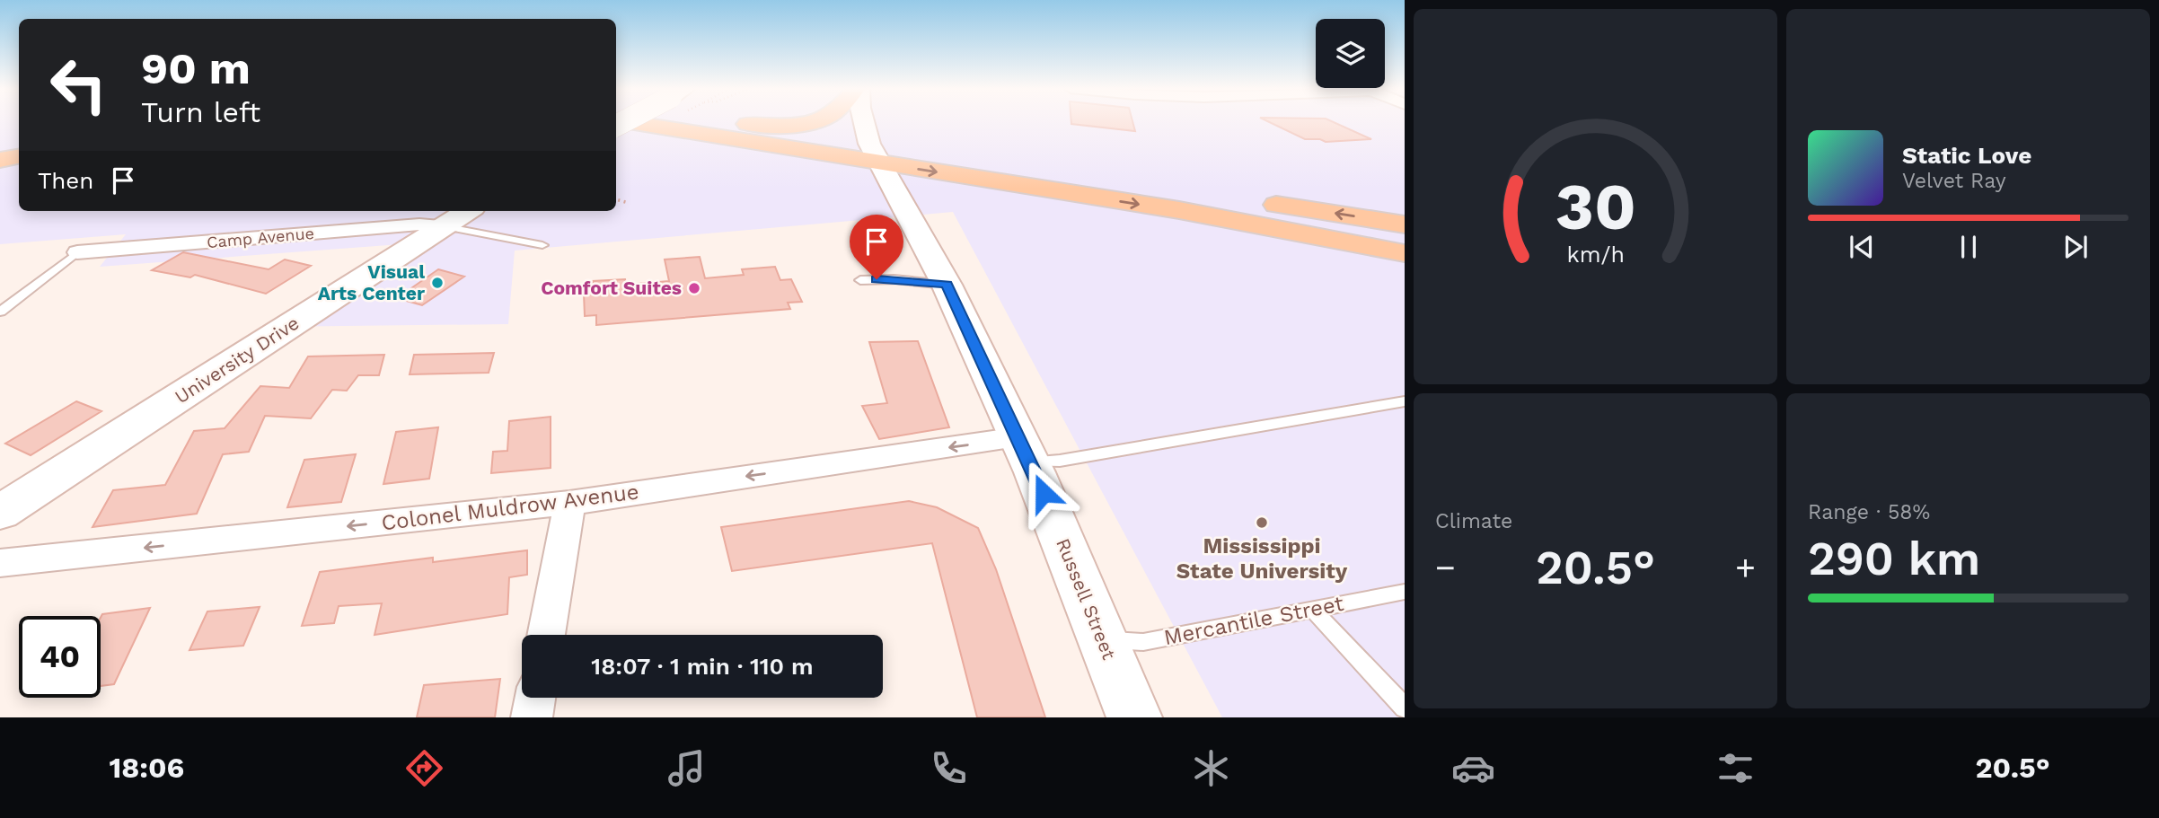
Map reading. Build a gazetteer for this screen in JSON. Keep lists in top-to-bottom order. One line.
{"streets":{"street":["Camp Avenue","University Drive","Colonel Muldrow Avenue","Russell Street"],"lane":["Mercantile Street"]},"crossings":[["Camp Avenue","University Drive"],["Colonel Muldrow Avenue","Russell Street"],["Russell Street","Mercantile Street"]],"one_way":["Colonel Muldrow Avenue"],"places":["Visual Arts Center","Comfort Suites","Mississippi State University"],"page":{"turn":["90 m","Turn left"],"song":["Static Love","Velvet Ray"],"then":"Then","tile":["Climate",["Range · 58%","290 km"]],"heat":["−","20.5°","+"],"limit":"40","trip":"18:07 · 1 min · 110 m","tabs":["18:06","20.5°"],"gauge":["30","km/h"]}}
